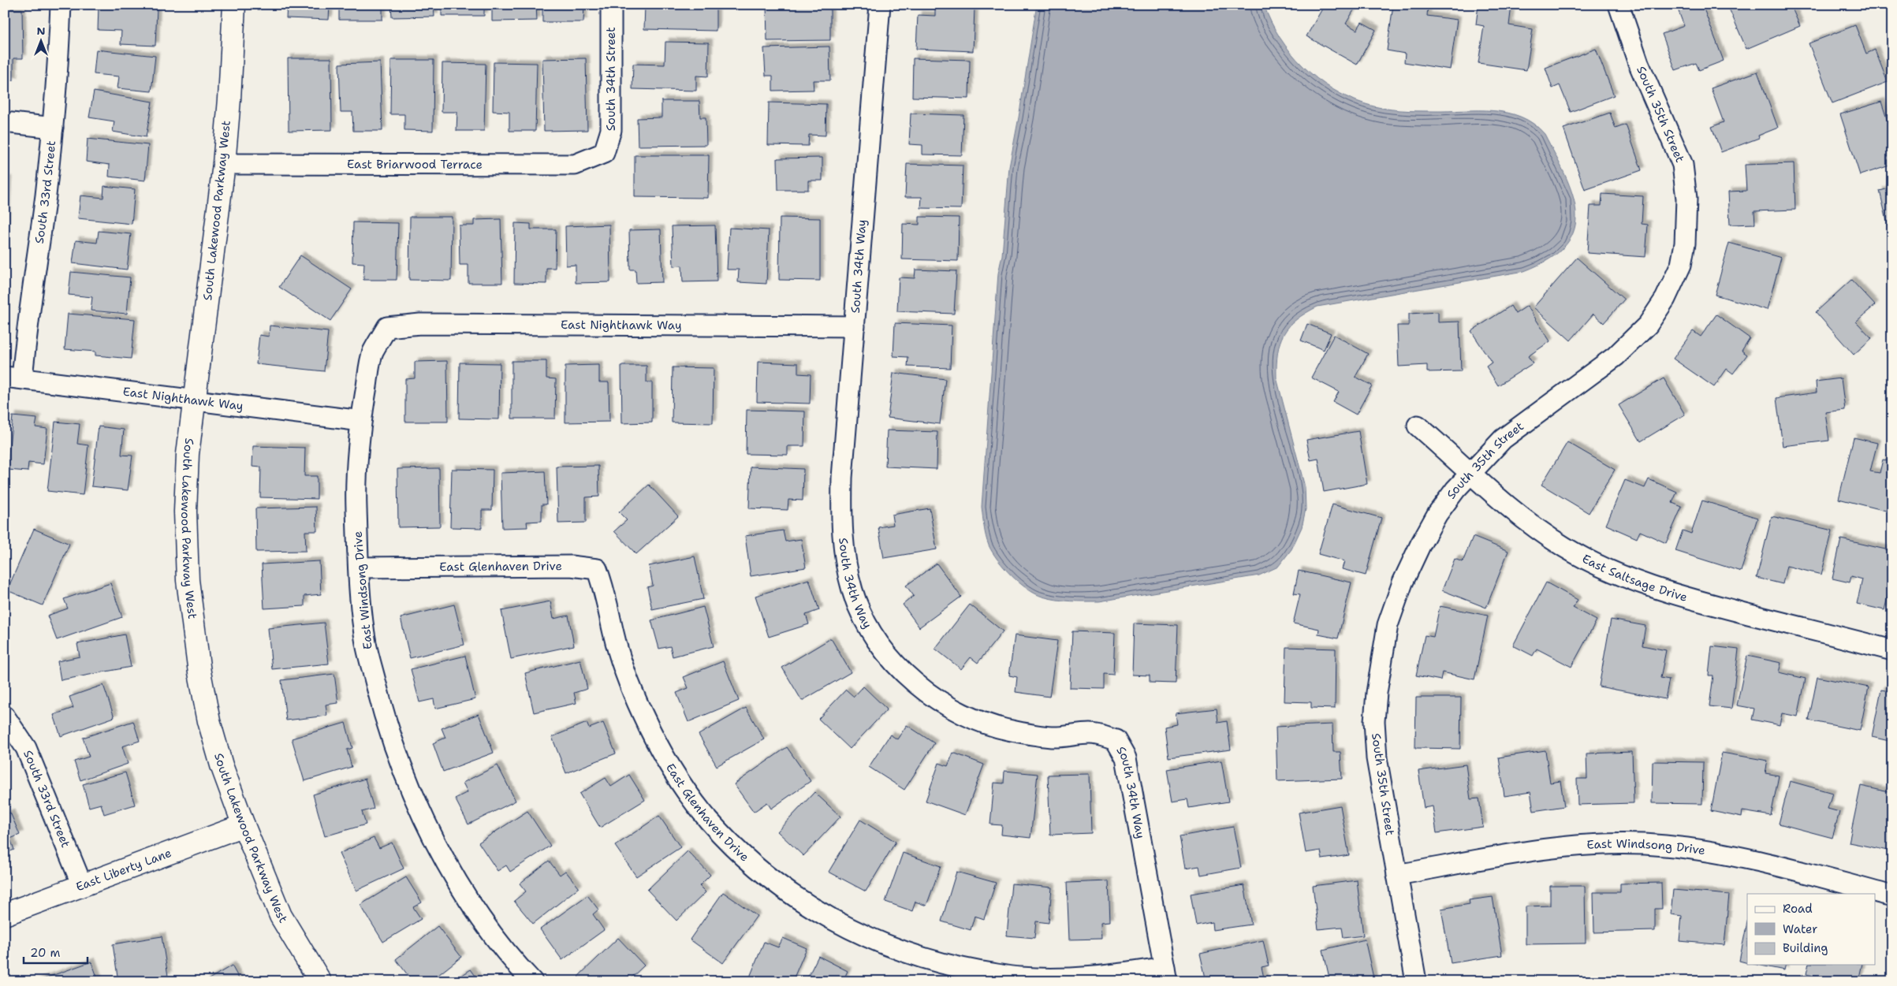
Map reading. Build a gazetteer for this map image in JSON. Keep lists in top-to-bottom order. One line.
{"streets":{"street":["South 34th Street","South 35th Street","East Briarwood Terrace","South 33rd Street","South Lakewood Parkway West","South 34th Way","East Nighthawk Way","East Glenhaven Drive","East Saltsage Drive","East Windsong Drive","East Liberty Lane"]},"crossings":[["South 34th Street","East Briarwood Terrace"],["South 35th Street","East Saltsage Drive"],["South 35th Street","East Windsong Drive"],["East Briarwood Terrace","South Lakewood Parkway West"],["South 33rd Street","East Nighthawk Way"],["South 33rd Street","East Liberty Lane"],["South Lakewood Parkway West","East Nighthawk Way"],["South Lakewood Parkway West","East Liberty Lane"],["South 34th Way","East Nighthawk Way"],["South 34th Way","East Glenhaven Drive"],["East Nighthawk Way","East Windsong Drive"],["East Glenhaven Drive","East Windsong Drive"]],"legend":["Road","Water","Building"],"scale_bar":"20 m","north":"top"}
